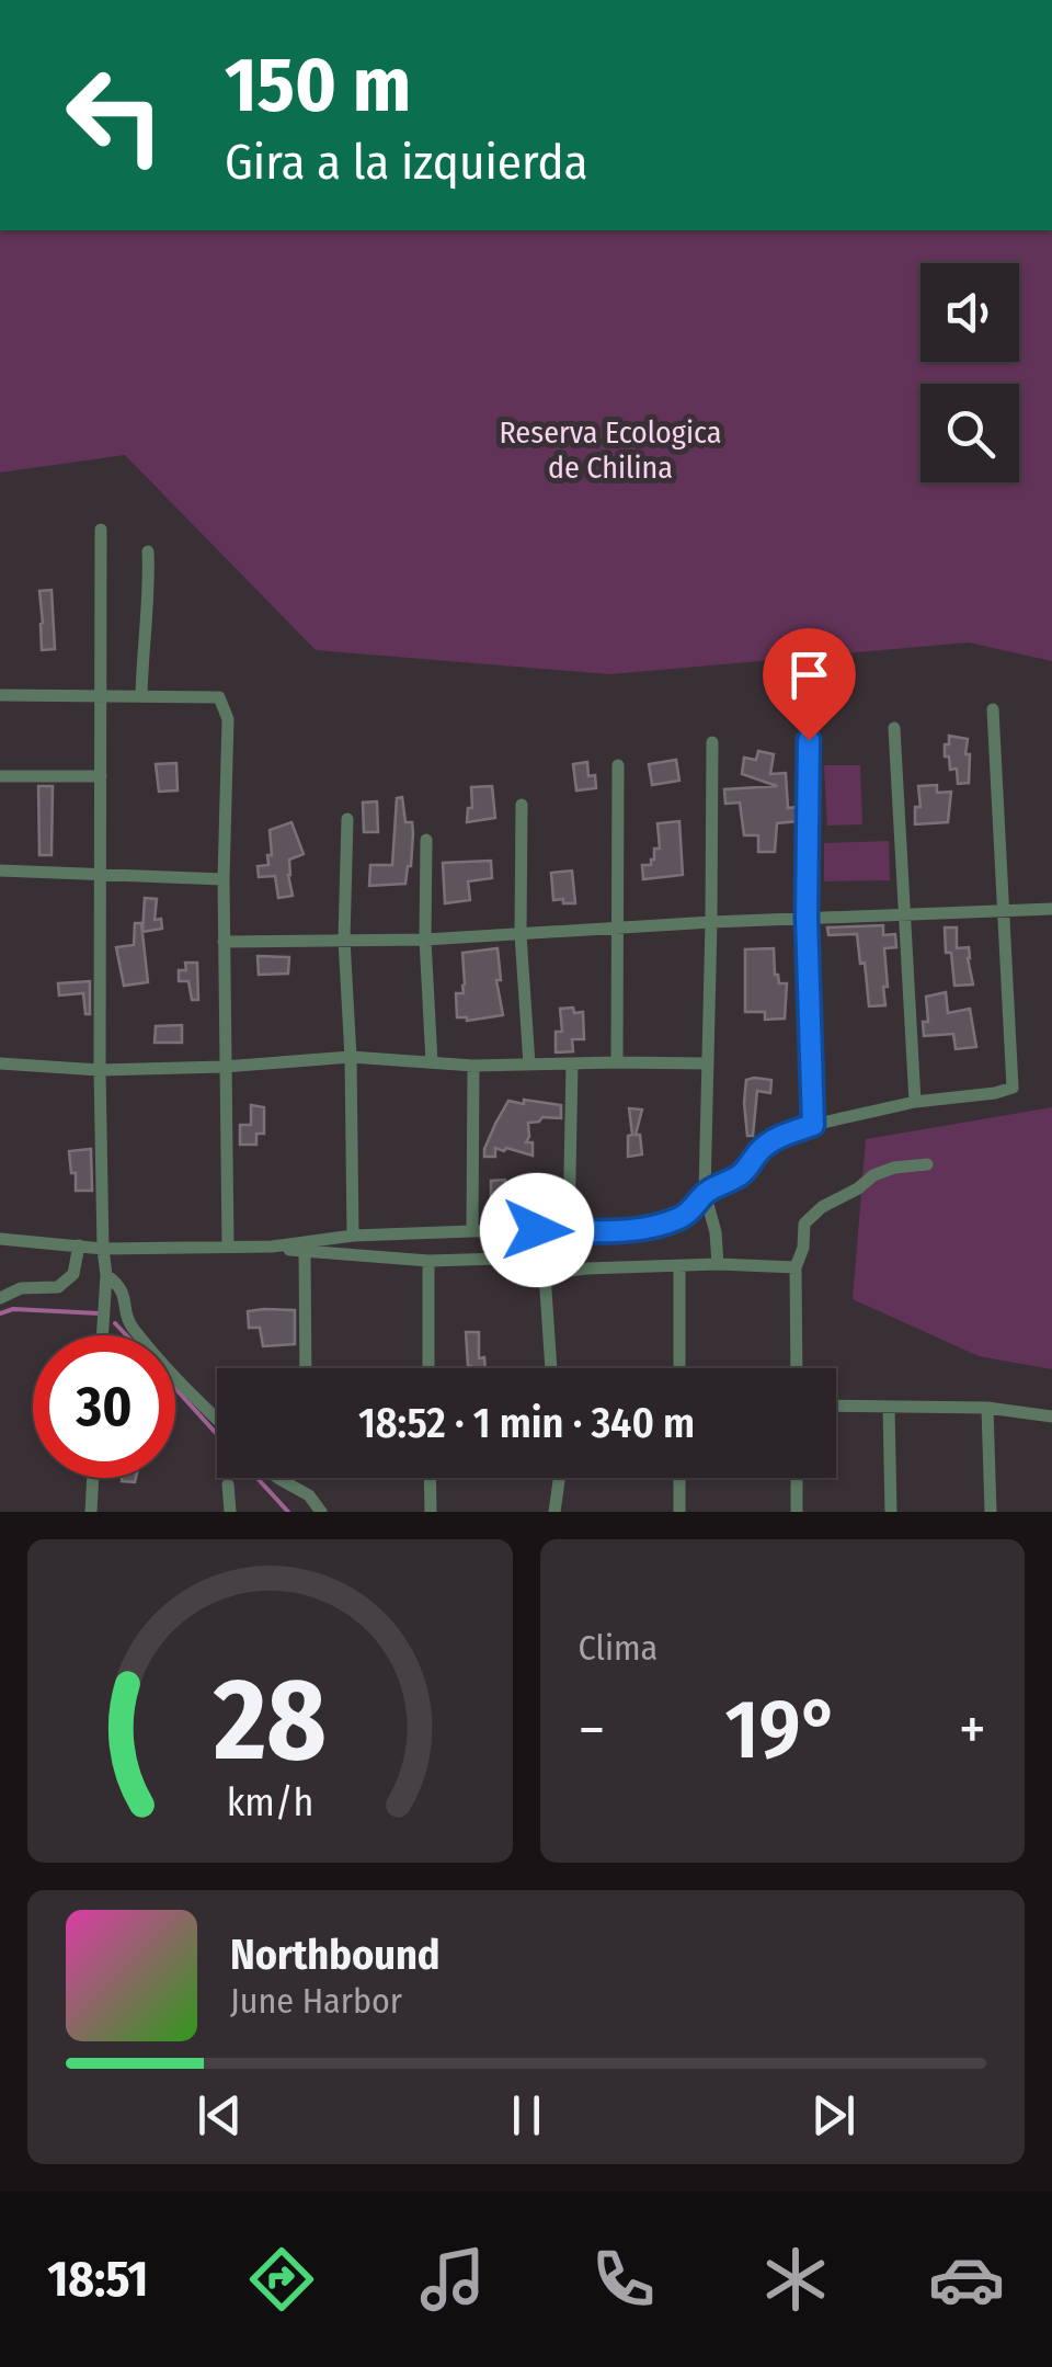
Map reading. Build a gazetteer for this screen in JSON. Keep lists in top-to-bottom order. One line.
{"parks":["Reserva Ecologica de Chilina"],"page":{"turn":["150 m","Gira a la izquierda"],"limit":"30","trip":"18:52 · 1 min · 340 m","tile":"Clima","heat":["−","19°","+"],"song":["Northbound","June Harbor"],"tabs":"18:51","gauge":["28","km/h"]}}
